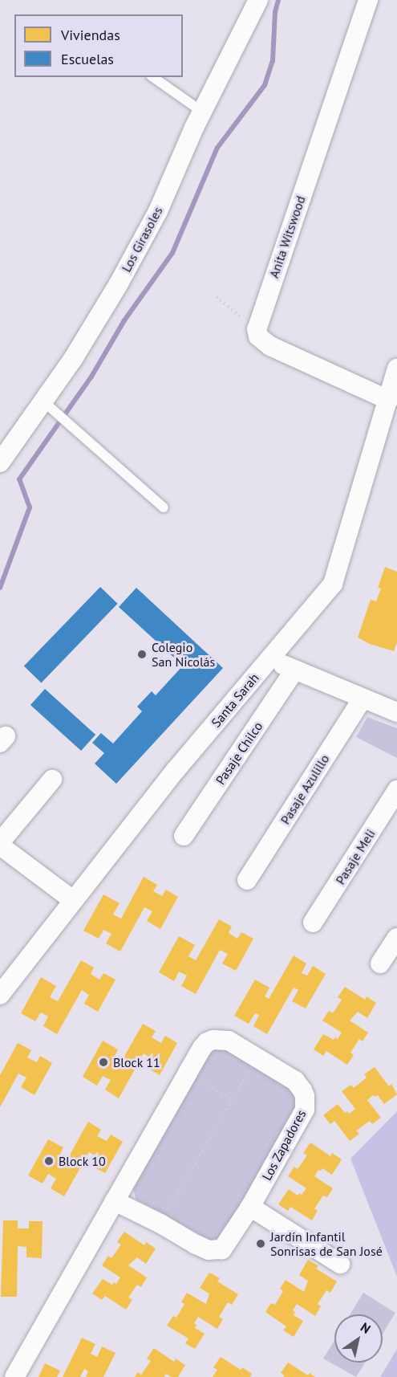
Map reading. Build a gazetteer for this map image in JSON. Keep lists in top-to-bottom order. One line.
{"streets":{"street":["Anita Witswood","Los Girasoles","Santa Sarah","Pasaje Chilco","Pasaje Azulillo","Pasaje Meli","Los Zapadores"]},"places":["Colegio San Nicolás","Block 11","Block 10","Jardín Infantil Sonrisas de San José"],"legend":["Viviendas","Escuelas"],"north":"top right"}
